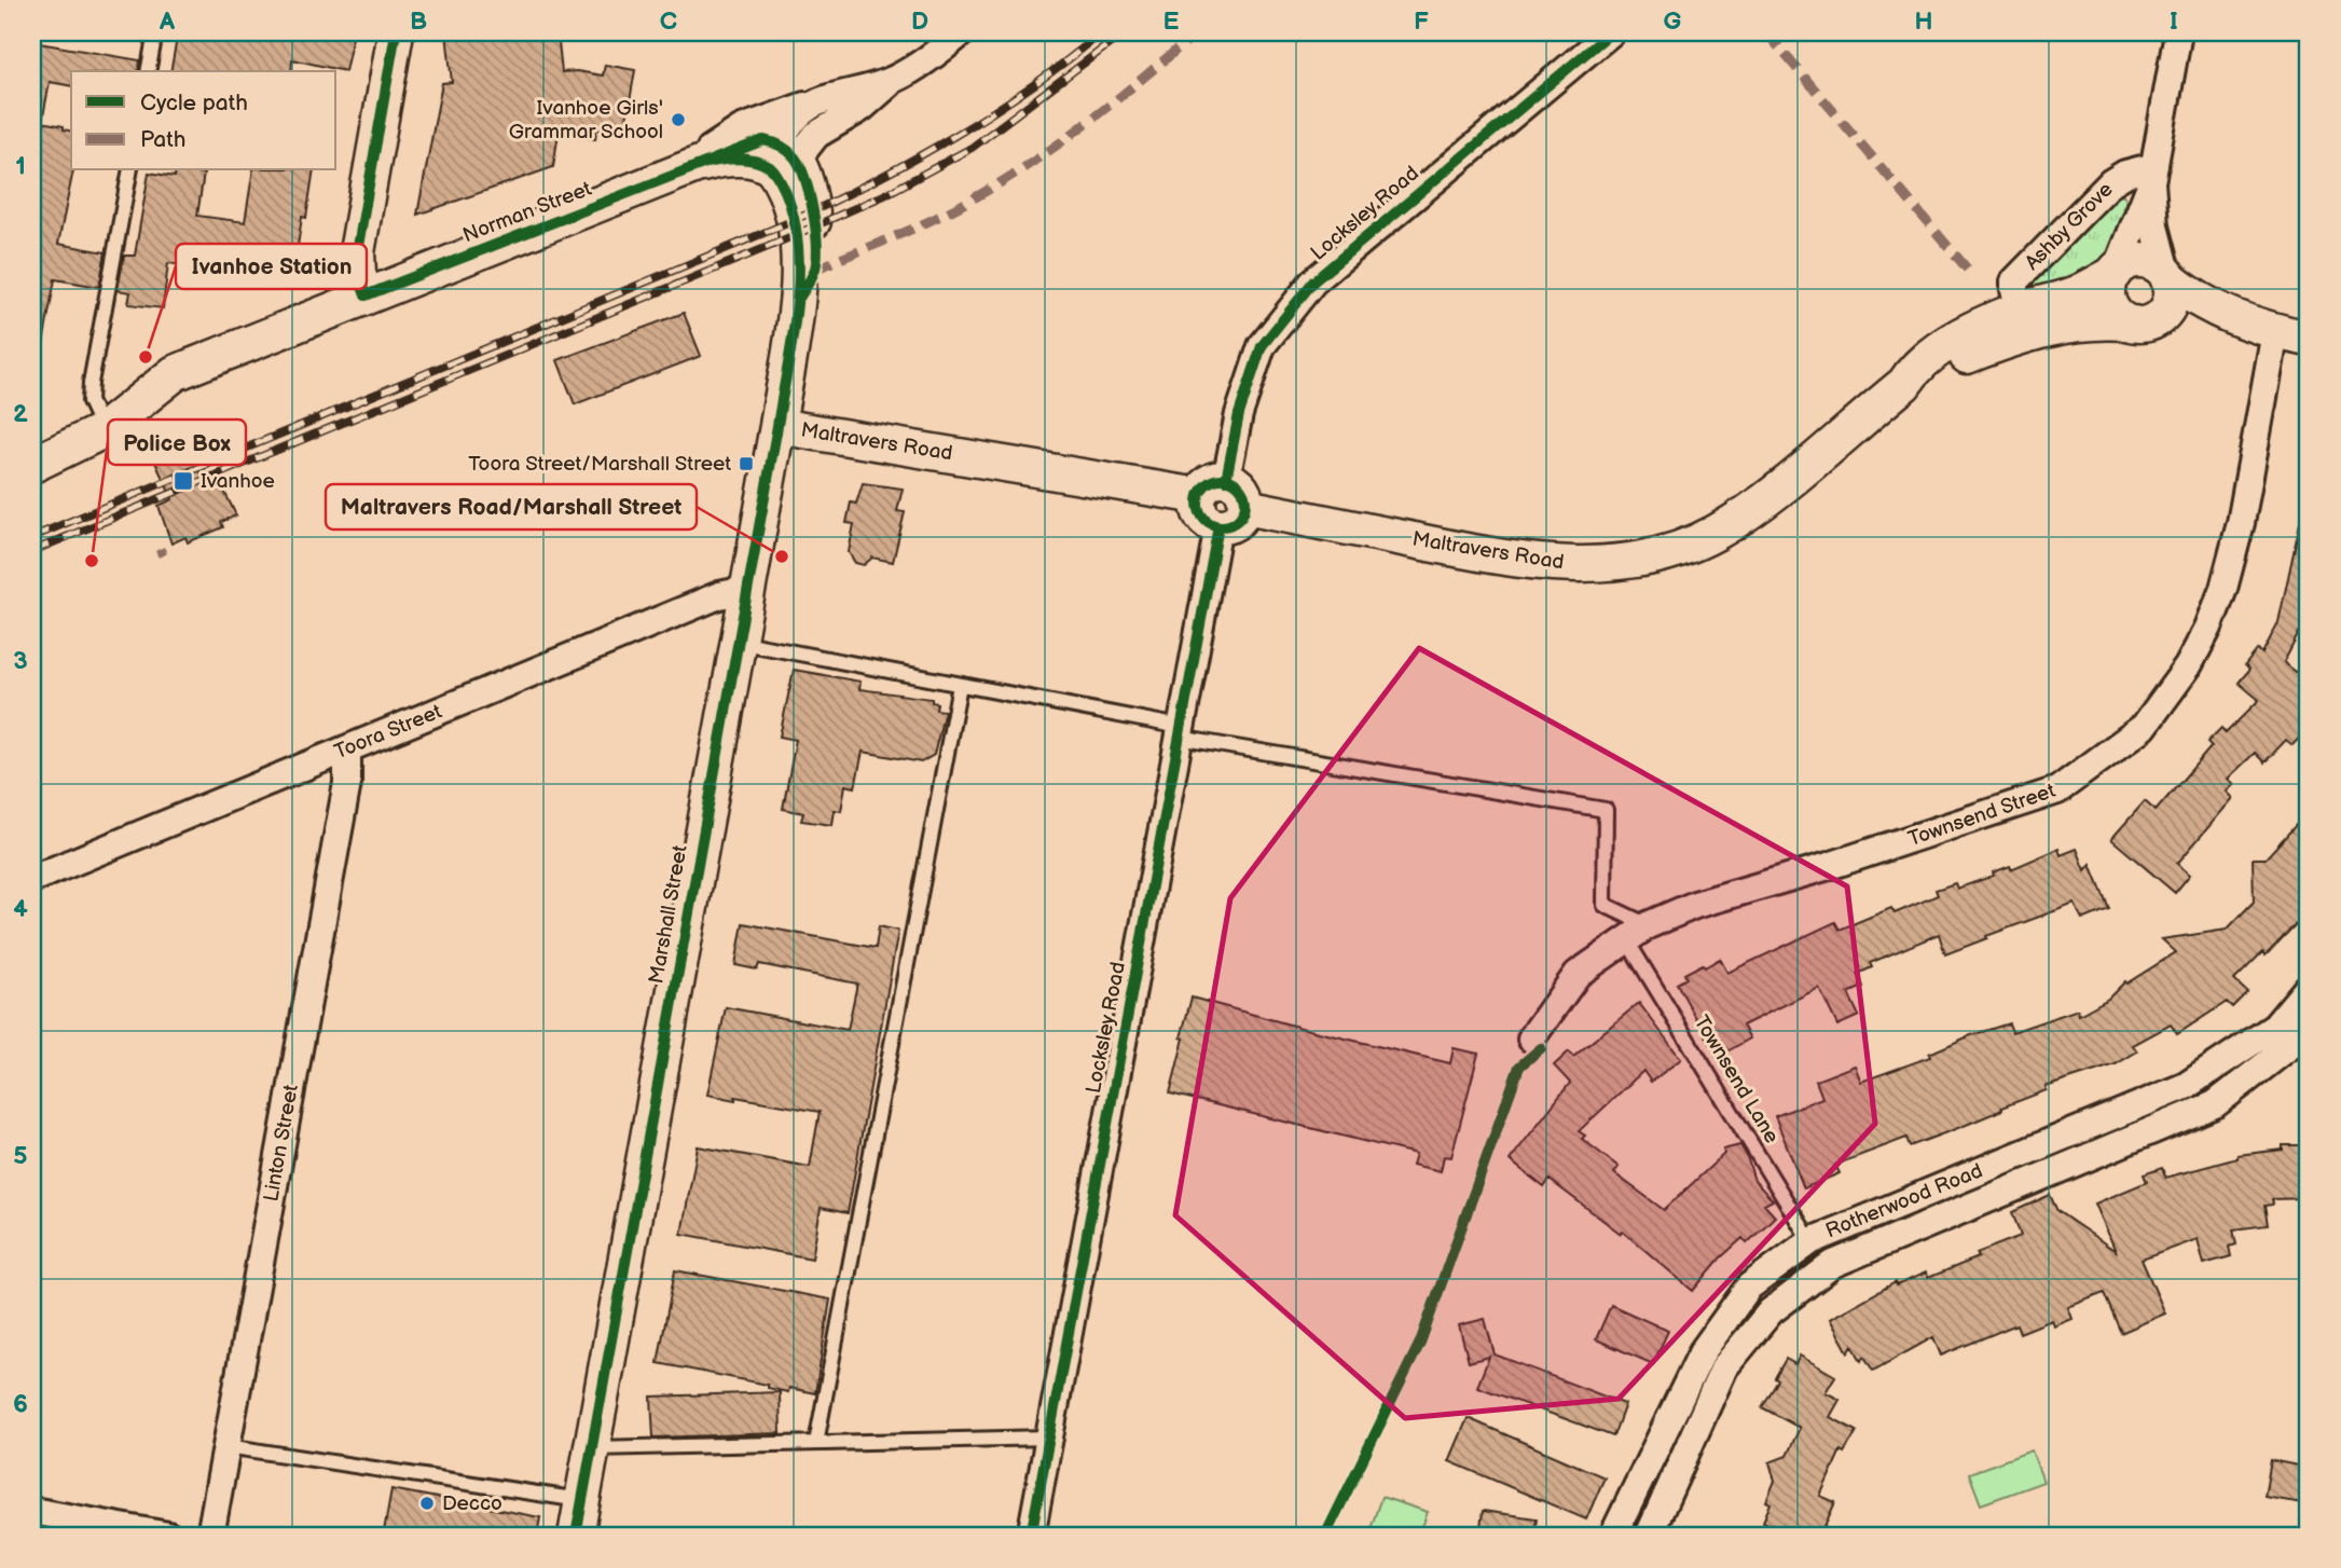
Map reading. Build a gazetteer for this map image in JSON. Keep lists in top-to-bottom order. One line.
{"streets":{"street":["Norman Street","Locksley Road","Ashby Grove","Maltravers Road","Toora Street","Townsend Street","Marshall Street","Linton Street","Rotherwood Road"],"lane":["Townsend Lane"]},"crossings":[["Norman Street","Marshall Street"],["Locksley Road","Maltravers Road"],["Ashby Grove","Maltravers Road"],["Maltravers Road","Townsend Street"],["Maltravers Road","Marshall Street"],["Toora Street","Marshall Street"],["Toora Street","Linton Street"],["Townsend Street","Townsend Lane"],["Townsend Lane","Rotherwood Road"]],"places":{"other":["Ivanhoe Girls' Grammar School","Ivanhoe Station","Maltravers Road/Marshall Street","Police Box","Decco"],"transit":["Toora Street/Marshall Street","Ivanhoe"]},"legend":["Cycle path","Path"],"grid":{"columns":["A","B","C","D","E","F","G","H","I"],"rows":["1","2","3","4","5","6"]}}
